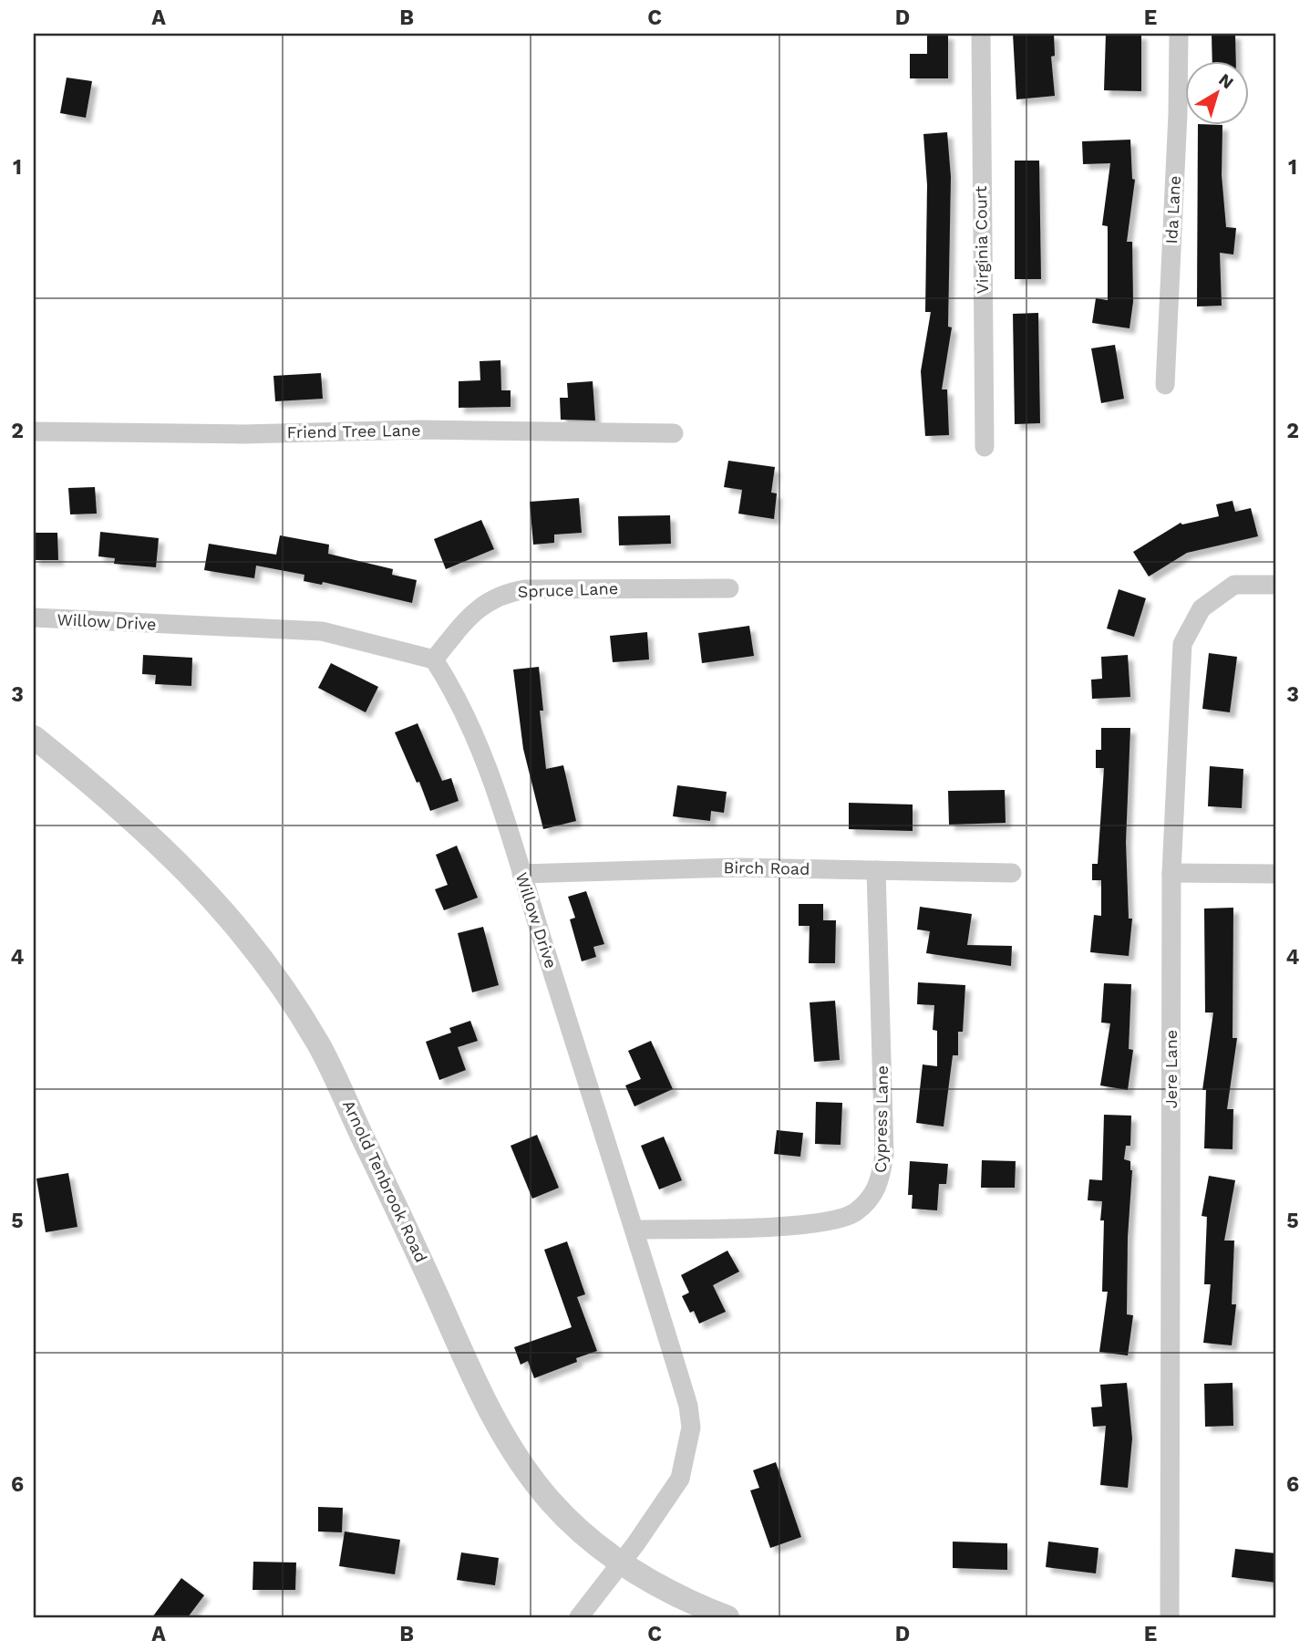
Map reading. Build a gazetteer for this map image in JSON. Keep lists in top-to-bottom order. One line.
{"streets":{"street":["Ida Lane","Virginia Court","Friend Tree Lane","Spruce Lane","Willow Drive","Birch Road","Jere Lane","Cypress Lane","Arnold Tenbrook Road"]},"crossings":[["Spruce Lane","Willow Drive"],["Willow Drive","Birch Road"],["Willow Drive","Cypress Lane"],["Willow Drive","Arnold Tenbrook Road"],["Birch Road","Cypress Lane"]],"north":"top right","grid":{"columns":["A","B","C","D","E"],"rows":["1","2","3","4","5","6"]}}
